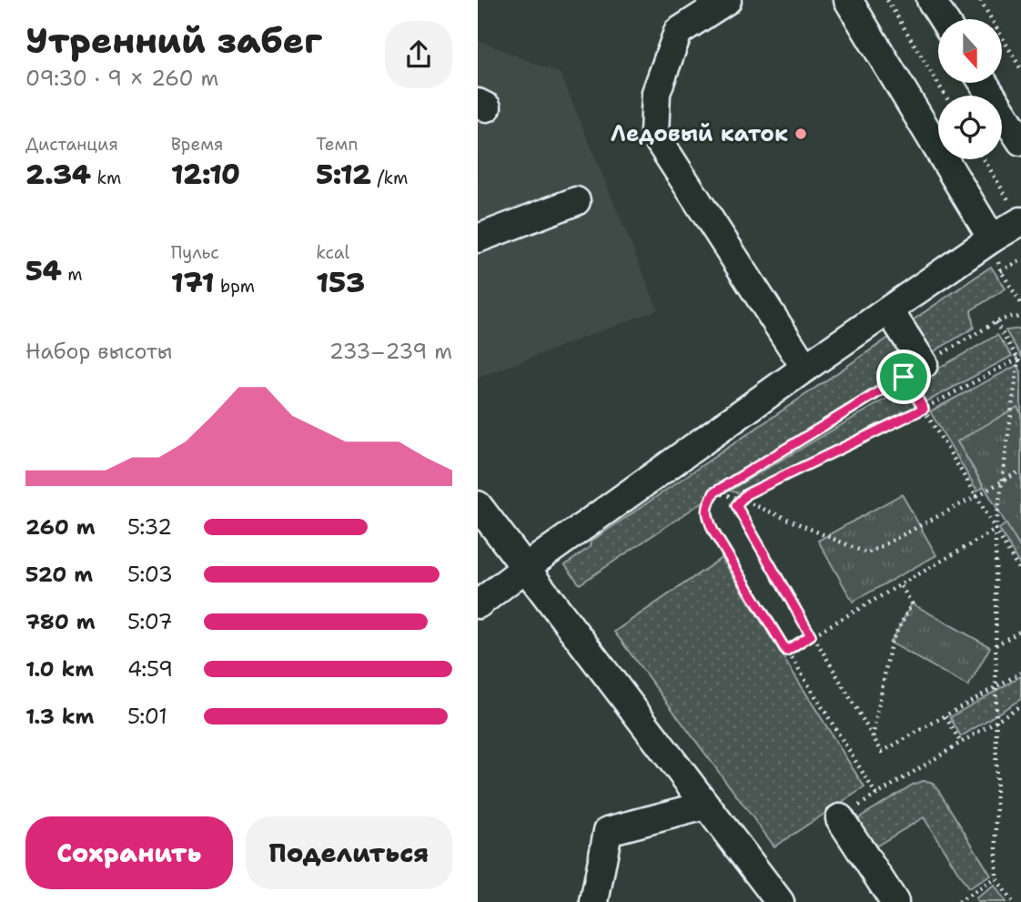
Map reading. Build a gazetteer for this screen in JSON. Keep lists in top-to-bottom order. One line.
{"places":["Ледовый каток"],"north":"bottom","page":{"heading":["Утренний забег","09:30 · 9 × 260 m"],"stats":[["Дистанция","2.34 km"],["Время","12:10"],["Темп","5:12 /km"],["54 m"],["Пульс","171 bpm"],["kcal","153"]],"chart":["Набор высоты","233–239 m"],"list":[{"name":"260 m","note":"5:32"},{"name":"520 m","note":"5:03"},{"name":"780 m","note":"5:07"},{"name":"1.0 km","note":"4:59"},{"name":"1.3 km","note":"5:01"}],"buttons":["Сохранить","Поделиться"]}}
